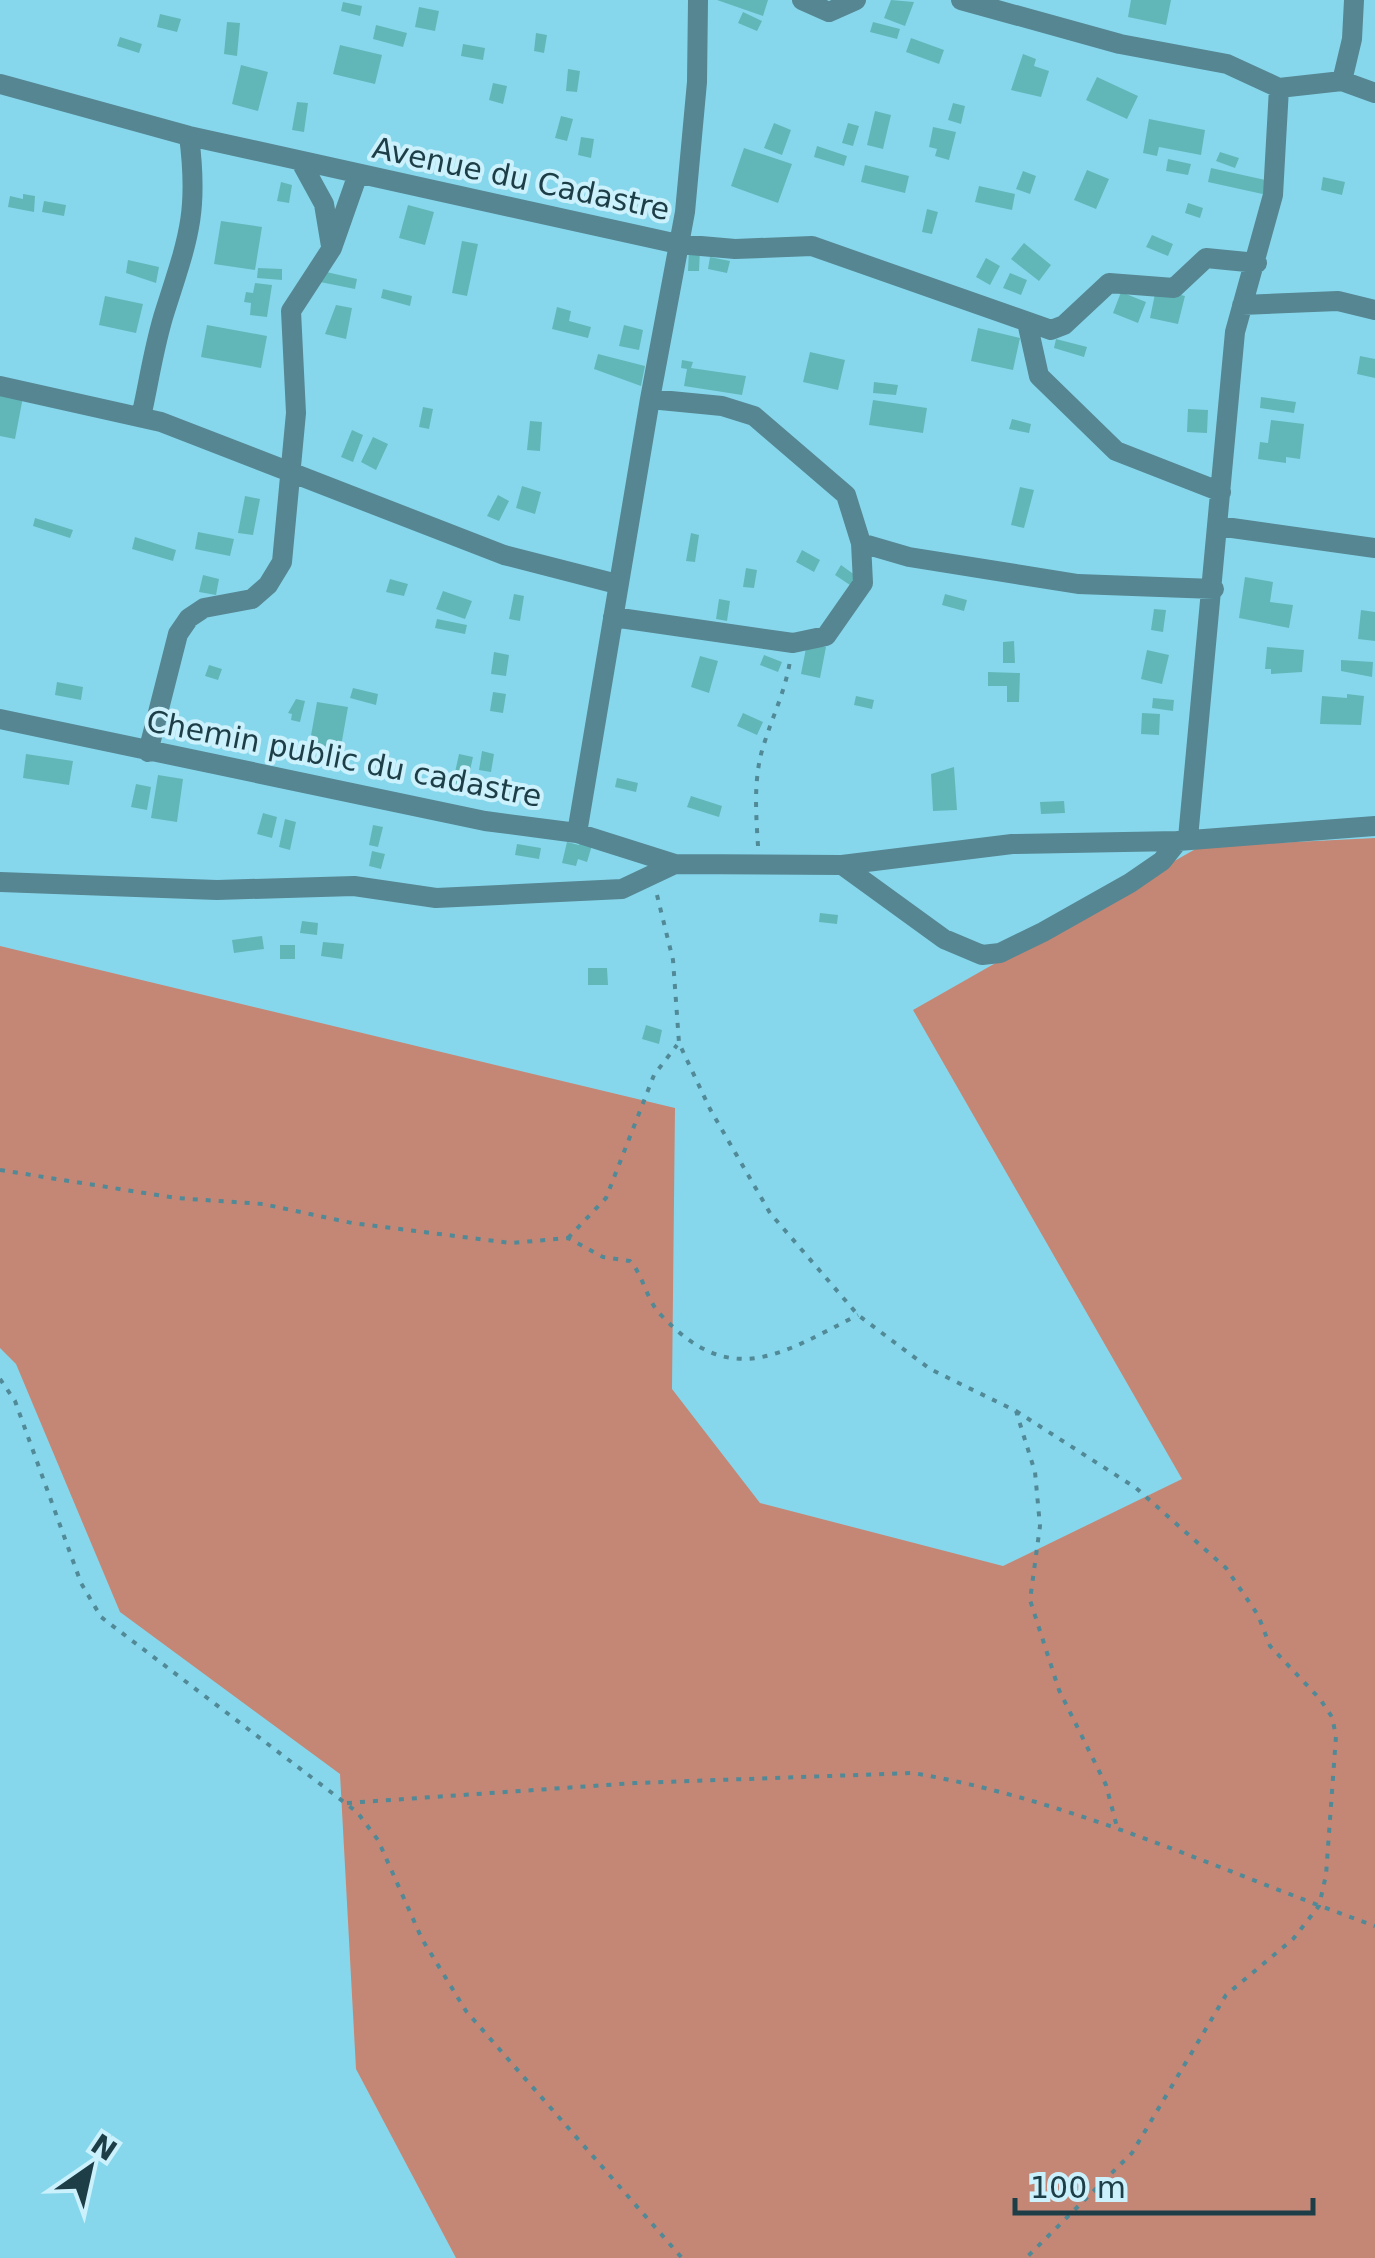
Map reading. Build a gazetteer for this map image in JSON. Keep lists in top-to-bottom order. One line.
{"streets":{"street":["Avenue du Cadastre","Chemin public du cadastre"]},"scale_bar":"100 m","north":"top right"}
